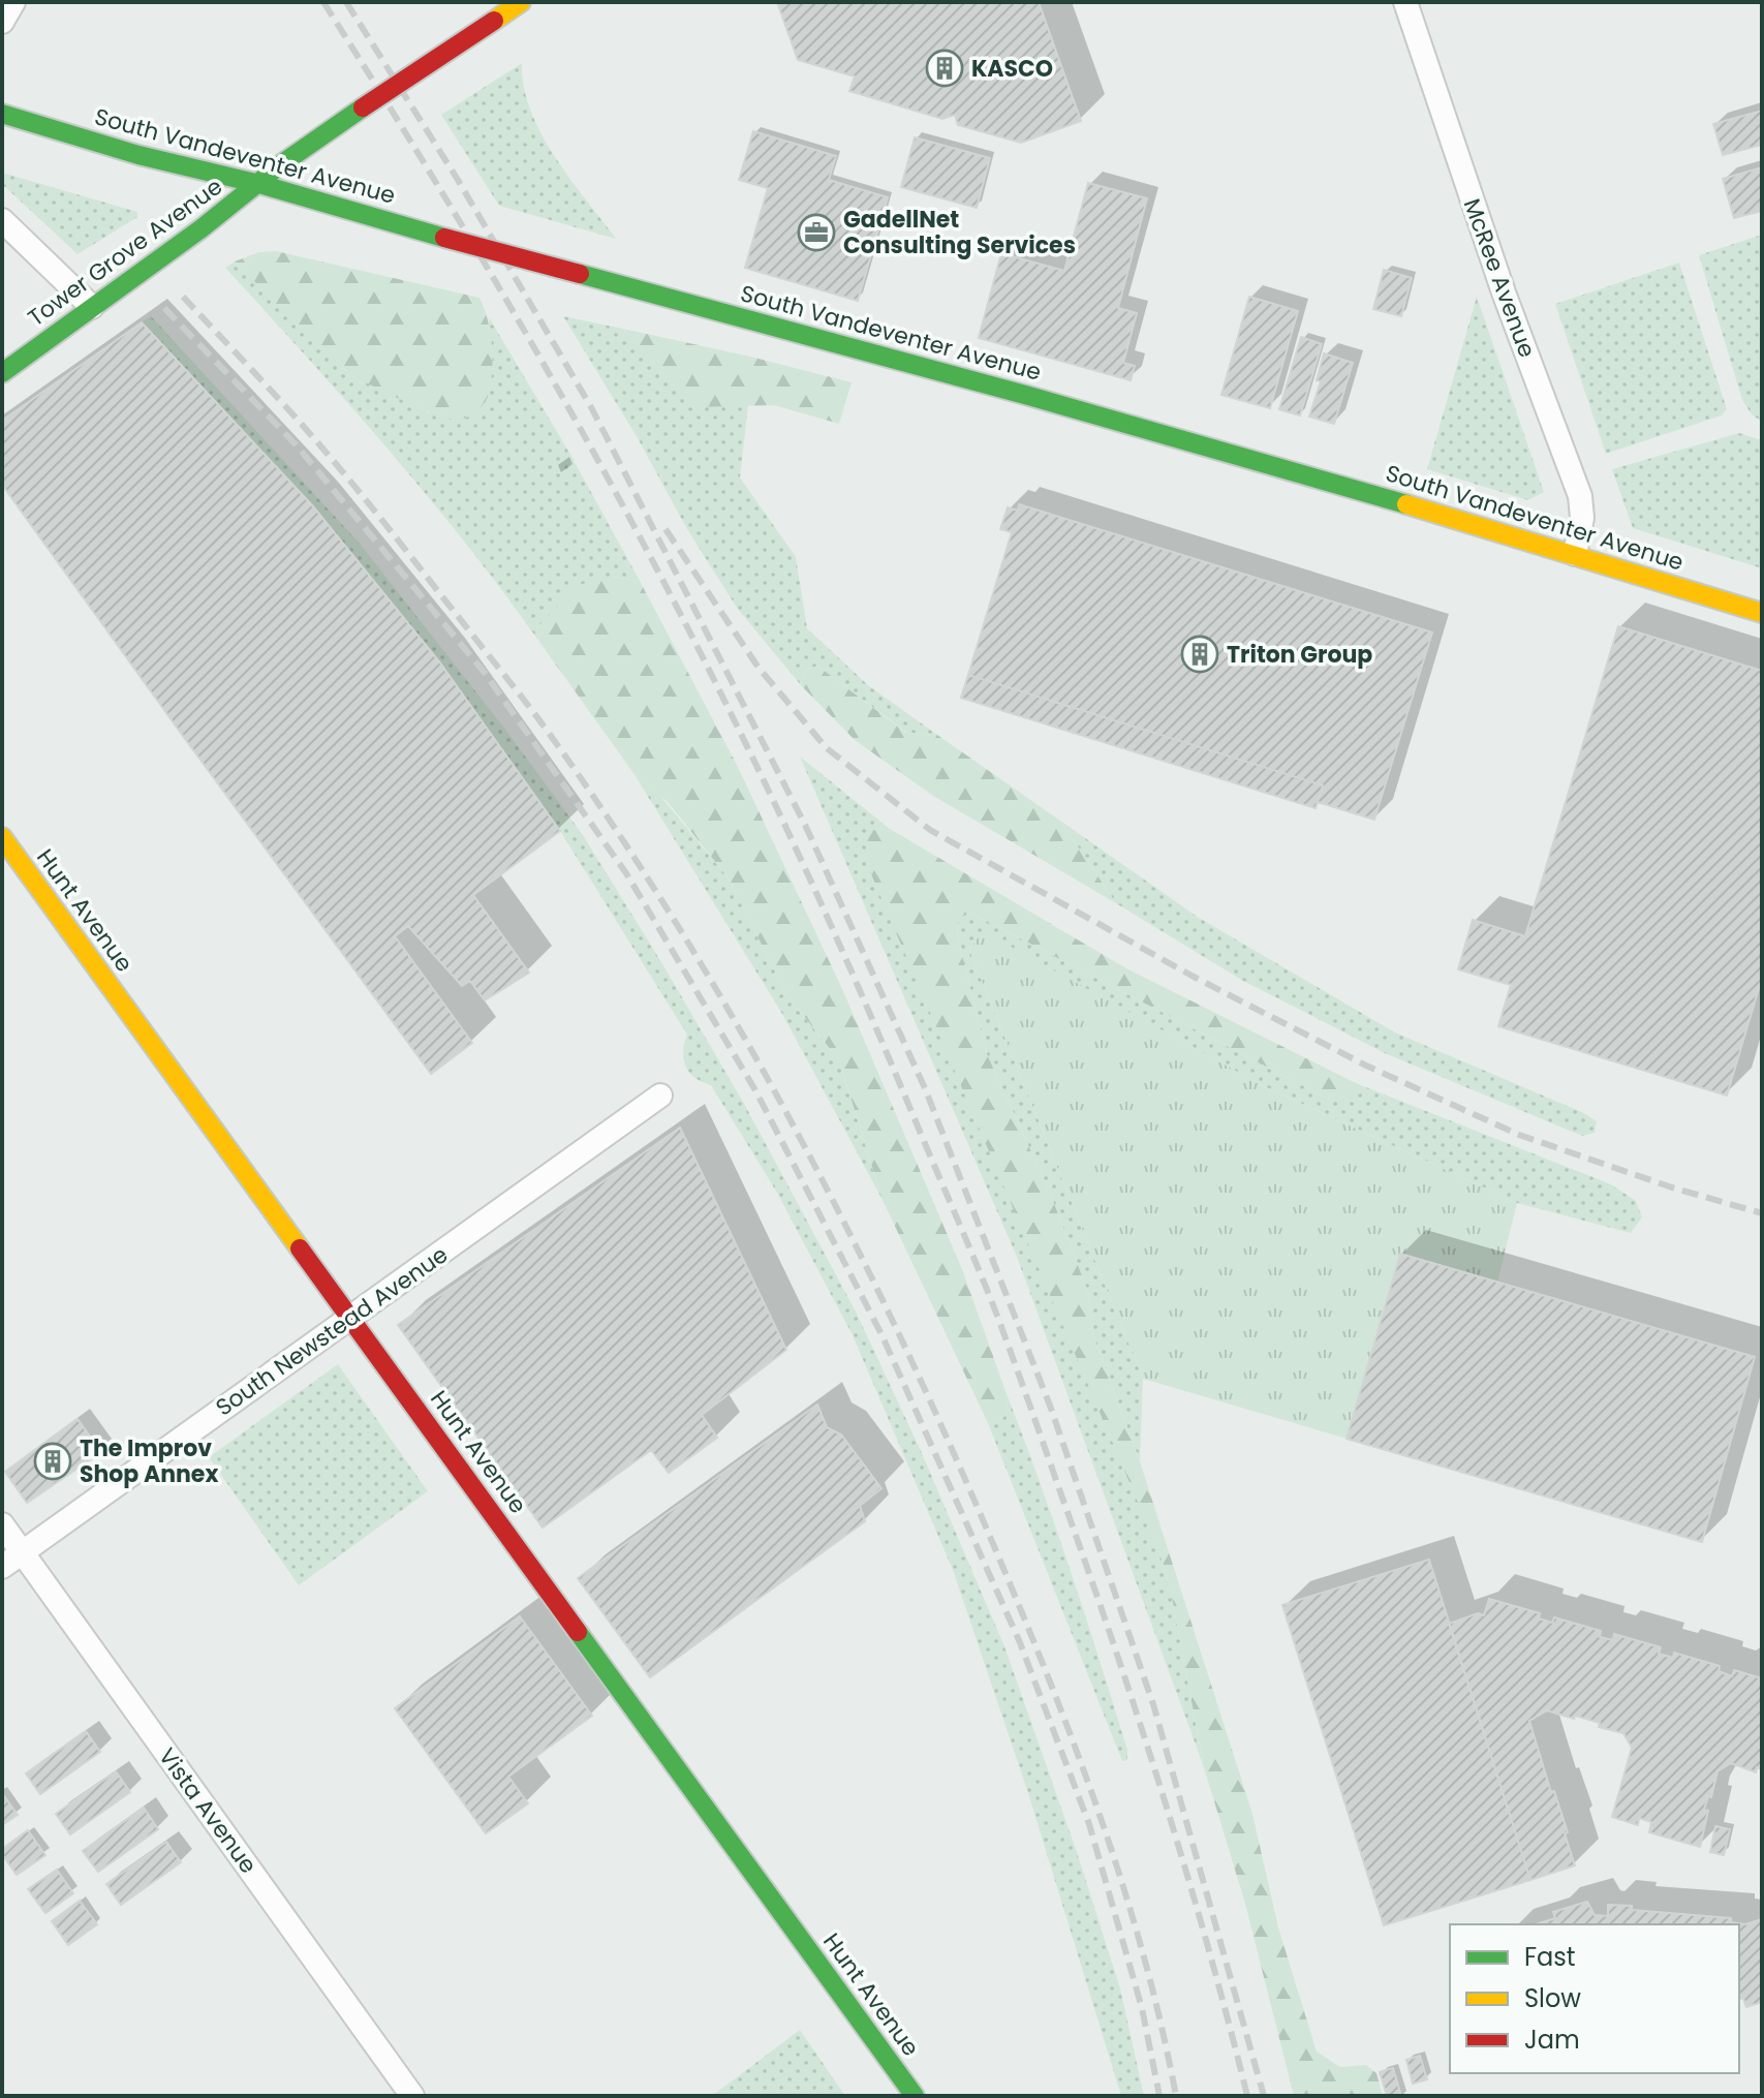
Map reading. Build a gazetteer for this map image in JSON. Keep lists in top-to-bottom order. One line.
{"streets":{"street":["South Vandeventer Avenue","Tower Grove Avenue","McRee Avenue","Hunt Avenue","South Newstead Avenue","Vista Avenue"]},"crossings":[["South Vandeventer Avenue","Tower Grove Avenue"],["South Vandeventer Avenue","McRee Avenue"],["Hunt Avenue","South Newstead Avenue"],["South Newstead Avenue","Vista Avenue"]],"places":{"building":["KASCO","Triton Group","The Improv Shop Annex"],"office":["GadellNet Consulting Services"]},"legend":["Fast","Slow","Jam"]}
